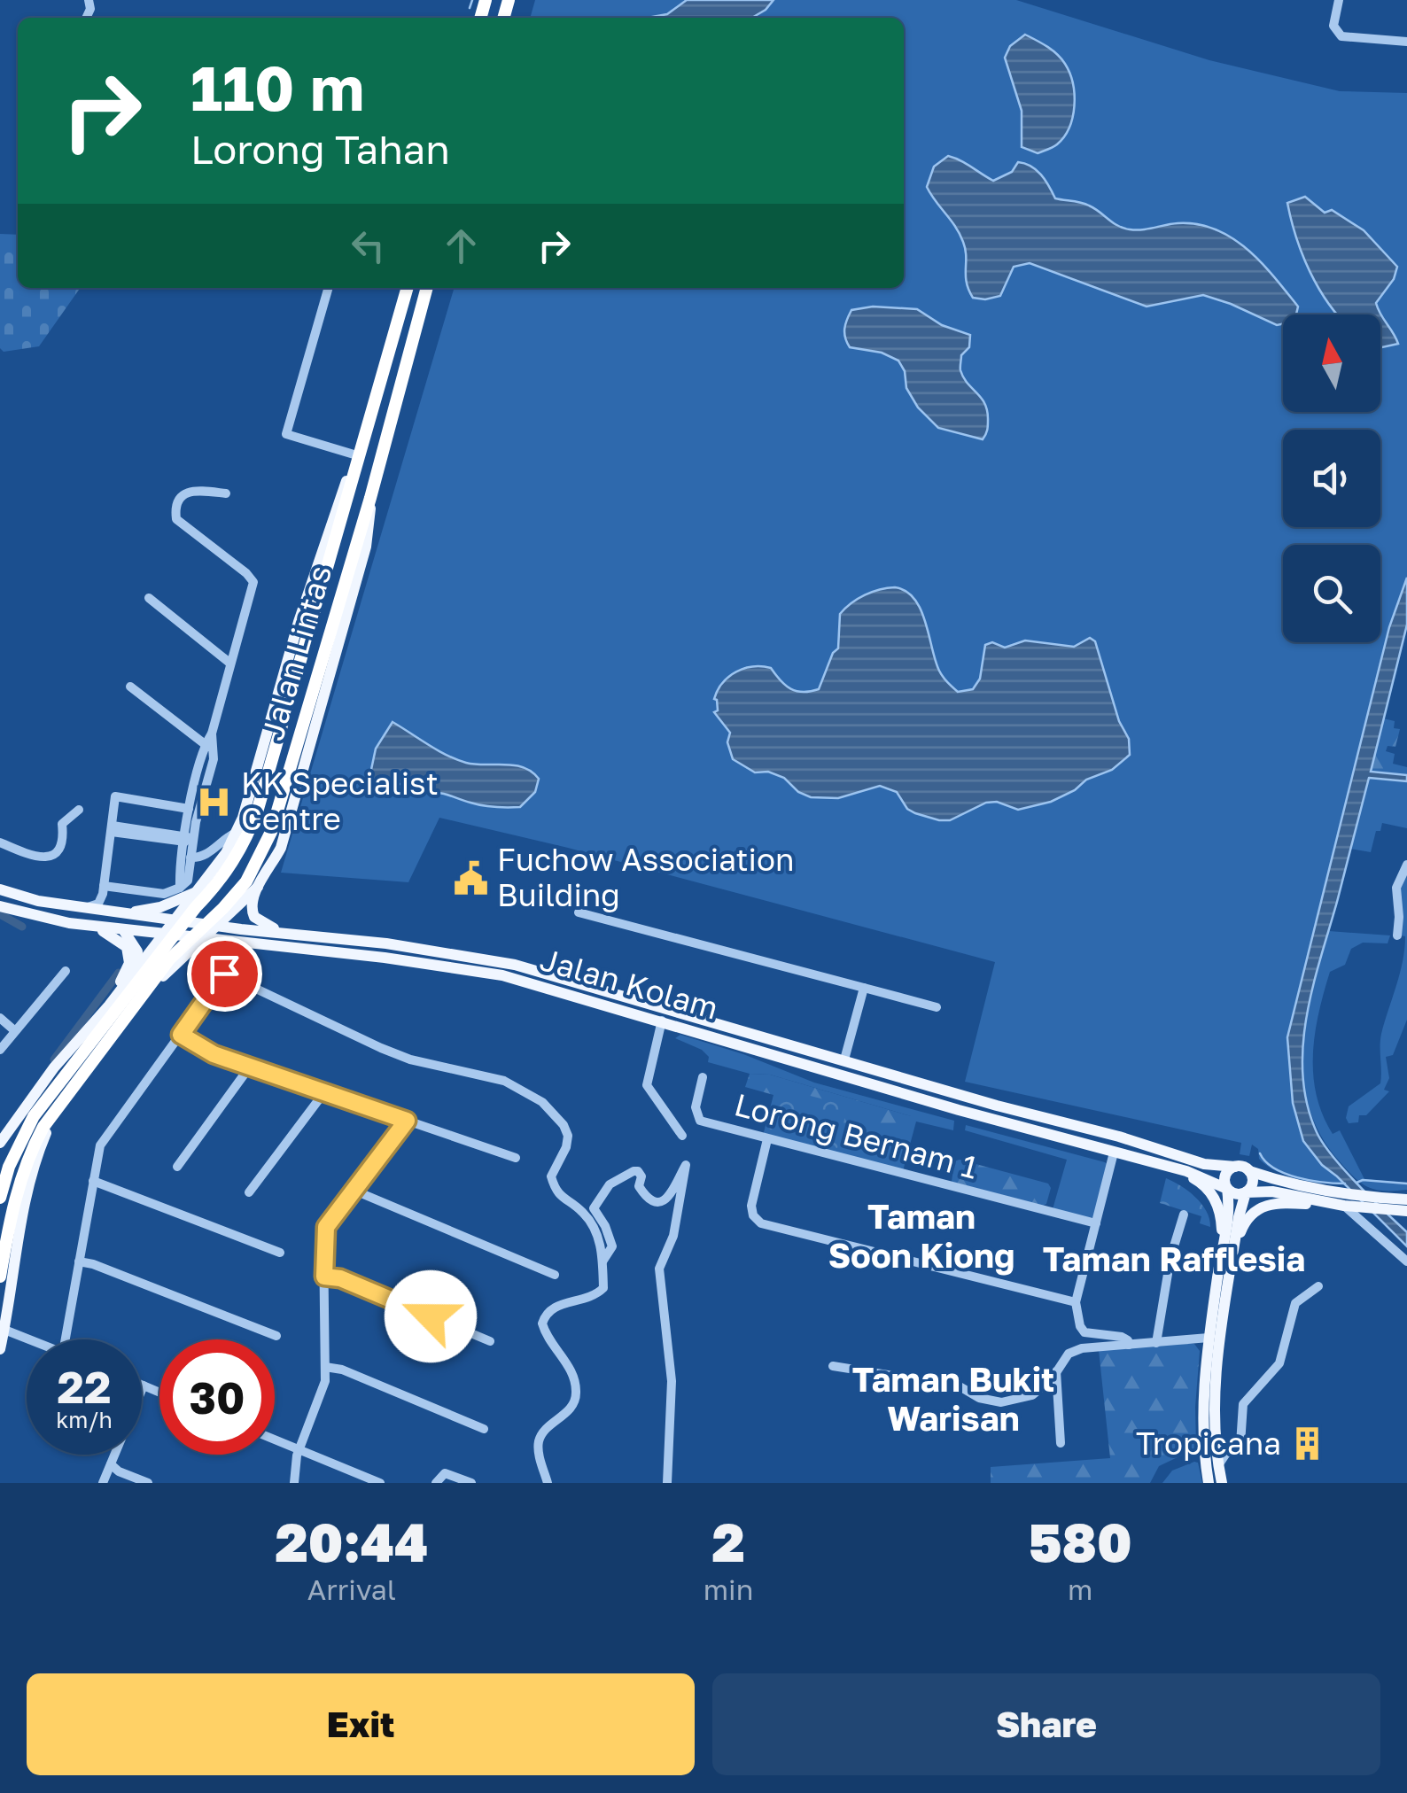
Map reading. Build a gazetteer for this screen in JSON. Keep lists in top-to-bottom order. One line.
{"streets":{"highway":["Jalan Lintas"],"main road":["Jalan Kolam"],"street":["Lorong Bernam 1"]},"districts":["Taman Soon Kiong","Taman Rafflesia","Taman Bukit Warisan"],"places":{"hospital":["KK Specialist Centre"],"public building":["Fuchow Association Building"],"building":["Tropicana"]},"north":"top","page":{"turn":["110 m","Lorong Tahan"],"speed":"22 km/h","limit":"30","eta":["20:44","Arrival","2","min","580","m"],"buttons":["Exit","Share"]}}
